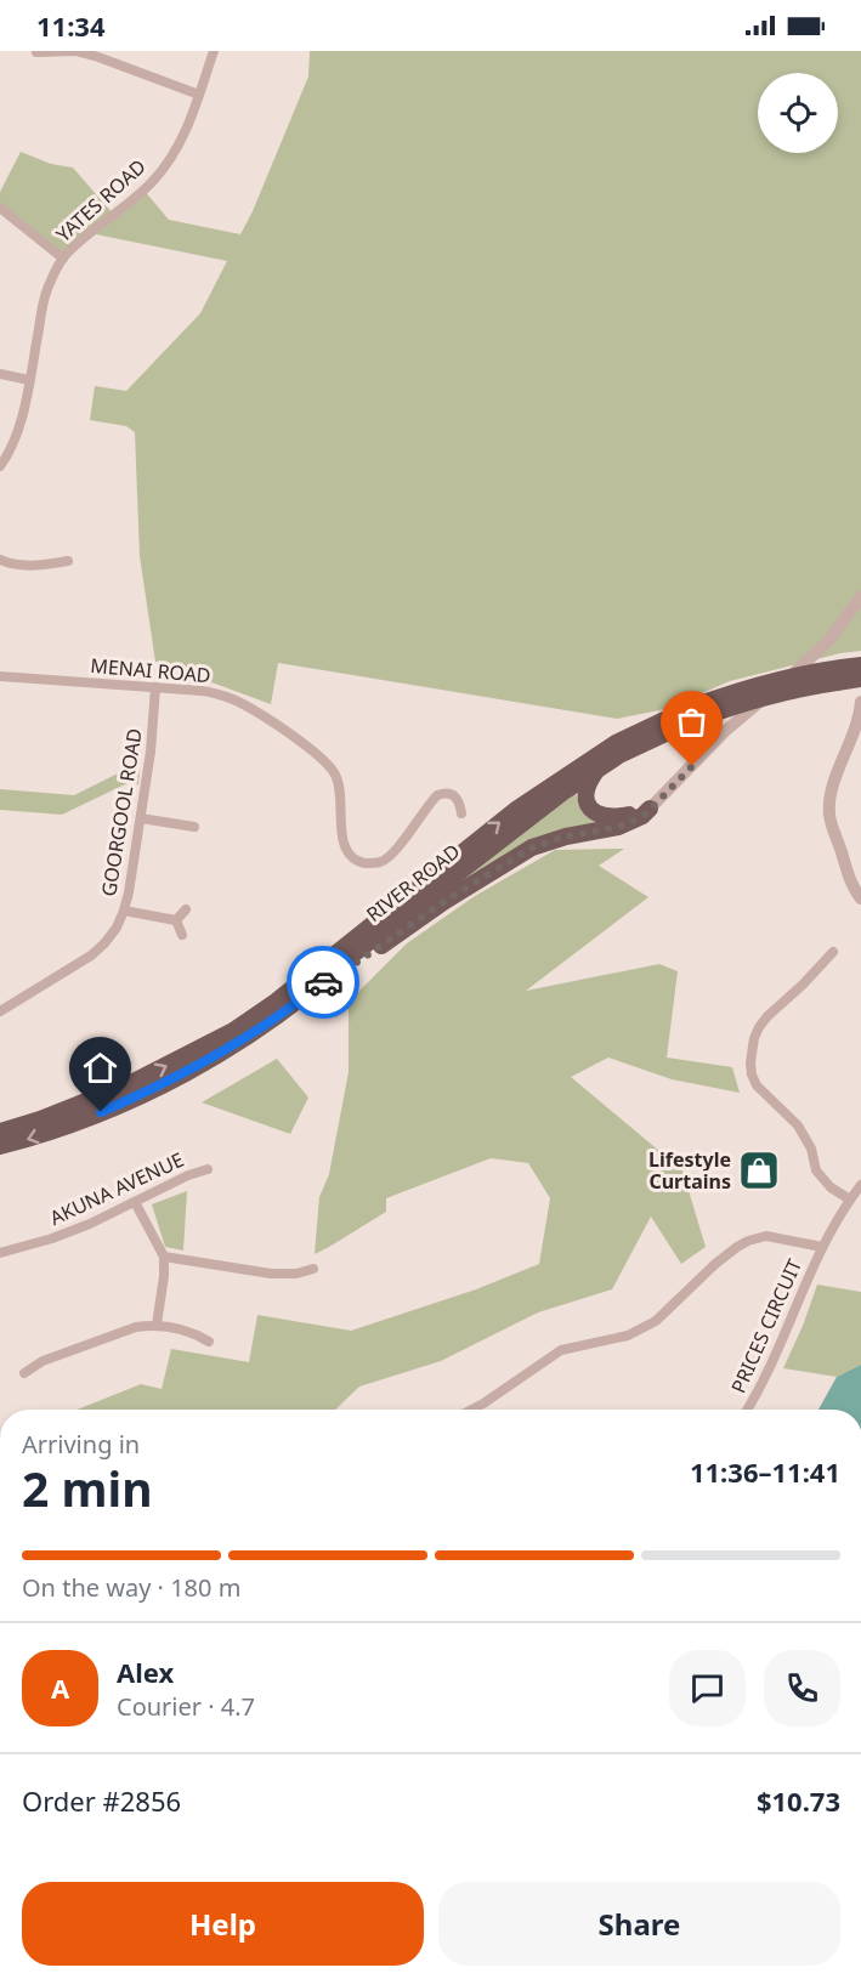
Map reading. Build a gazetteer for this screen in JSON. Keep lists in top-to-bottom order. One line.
{"streets":{"main road":["RIVER ROAD"],"street":["YATES ROAD","MENAI ROAD","GOORGOOL ROAD","AKUNA AVENUE","PRICES CIRCUIT"]},"crossings":[["MENAI ROAD","GOORGOOL ROAD"]],"places":{"shop":["Lifestyle Curtains"]},"page":{"status":"11:34","heading":["2 min","Arriving in","11:36–11:41"],"panel":["Alex","Courier · 4.7","Order #2856","$10.73"],"bar":"On the way · 180 m","round":"A","buttons":["Help","Share"]}}
